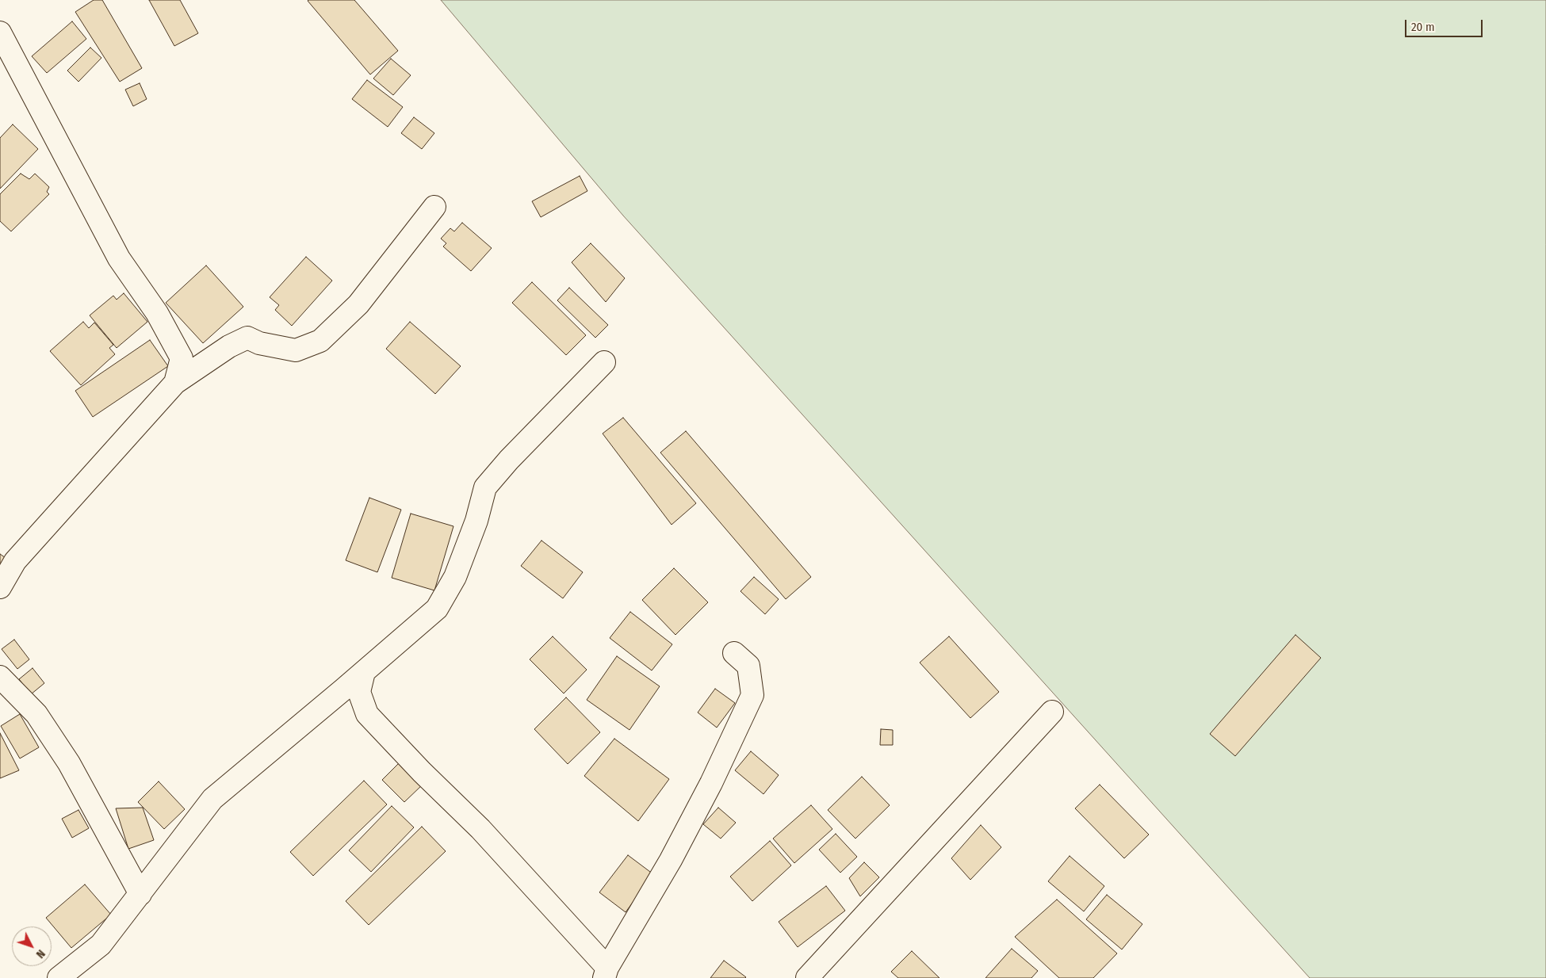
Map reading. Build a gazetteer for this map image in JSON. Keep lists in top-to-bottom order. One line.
{"scale_bar":"20 m","north":"bottom right"}
